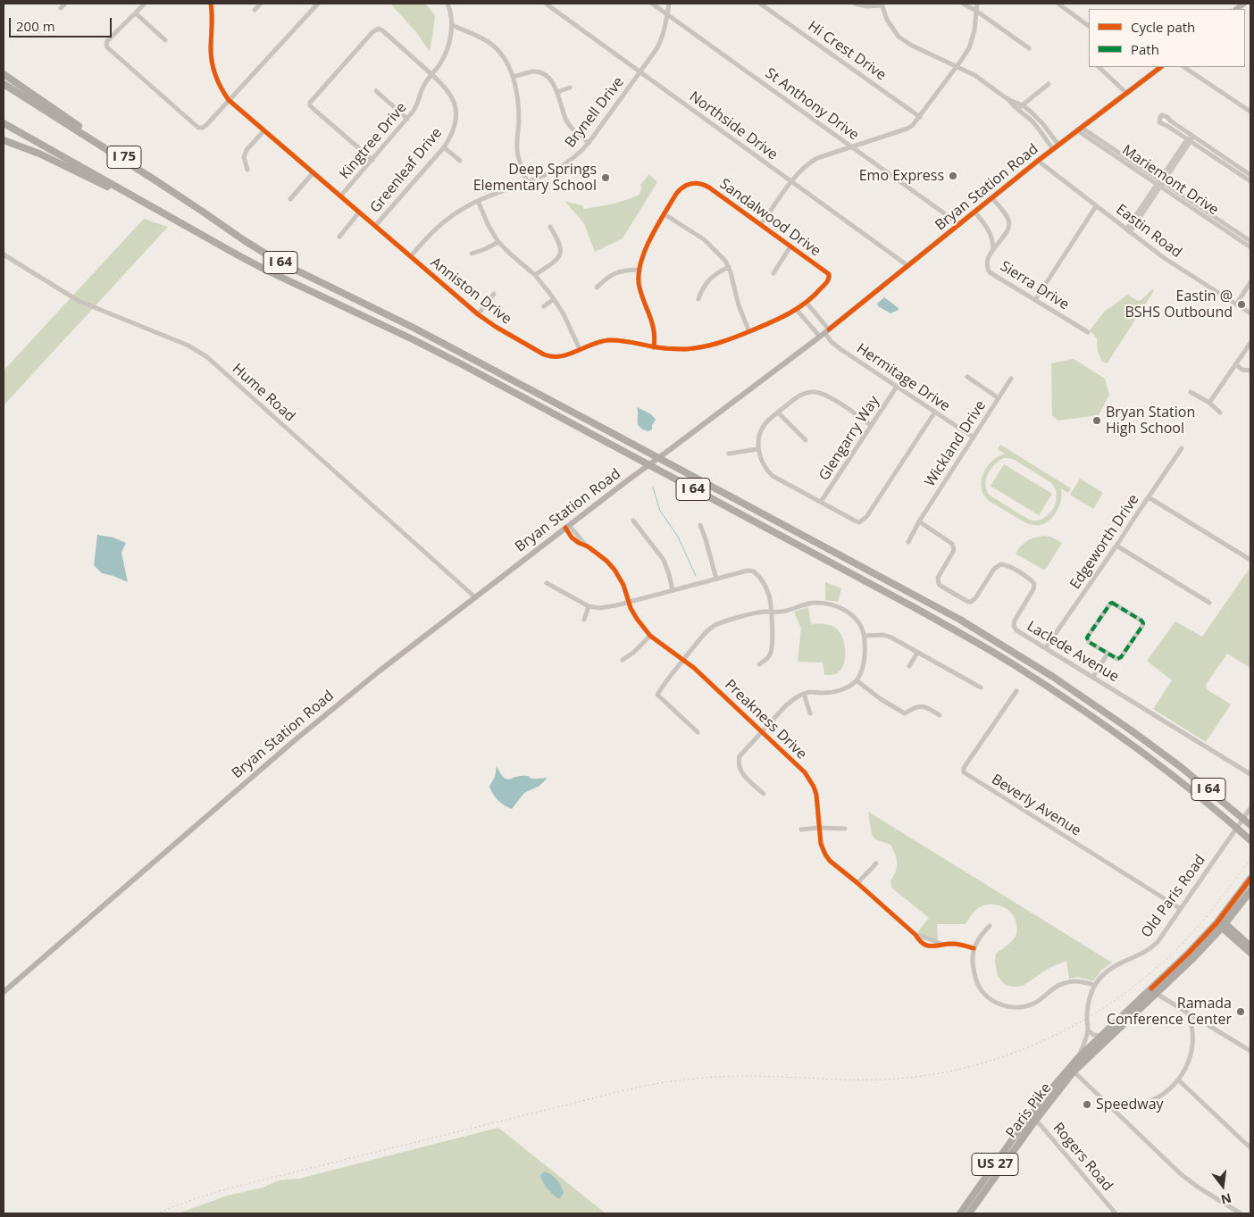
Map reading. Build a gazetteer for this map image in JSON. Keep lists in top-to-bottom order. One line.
{"streets":{"highway":["I 75","I 64","Paris Pike","US 27"],"main road":["Bryan Station Road"],"street":["Hi Crest Drive","St Anthony Drive","Brynell Drive","Northside Drive","Kingtree Drive","Greenleaf Drive","Mariemont Drive","Sandalwood Drive","Eastin Road","Sierra Drive","Anniston Drive","Hermitage Drive","Hume Road","Glengarry Way","Wickland Drive","Edgeworth Drive","Laclede Avenue","Preakness Drive","Beverly Avenue","Old Paris Road","Rogers Road"]},"crossings":[["St Anthony Drive","Brynell Drive"],["St Anthony Drive","Bryan Station Road"],["Brynell Drive","Northside Drive"],["Brynell Drive","Anniston Drive"],["Northside Drive","Bryan Station Road"],["Kingtree Drive","Greenleaf Drive"],["Kingtree Drive","Anniston Drive"],["I 75","I 64"],["Greenleaf Drive","Anniston Drive"],["Mariemont Drive","Bryan Station Road"],["Bryan Station Road","Eastin Road"],["Bryan Station Road","Sierra Drive"],["Bryan Station Road","Hermitage Drive"],["Bryan Station Road","Hume Road"],["Bryan Station Road","Preakness Drive"],["Sandalwood Drive","Anniston Drive"],["Hermitage Drive","Glengarry Way"],["Hermitage Drive","Wickland Drive"],["Wickland Drive","Laclede Avenue"],["Edgeworth Drive","Laclede Avenue"],["Beverly Avenue","Old Paris Road"],["Old Paris Road","US 27"],["Paris Pike","Rogers Road"],["Paris Pike","US 27"]],"places":["Emo Express","Deep Springs Elementary School","Eastin @ BSHS Outbound","Bryan Station High School","Ramada Conference Center","Speedway"],"legend":["Cycle path","Path"],"scale_bar":"200 m","north":"bottom"}
